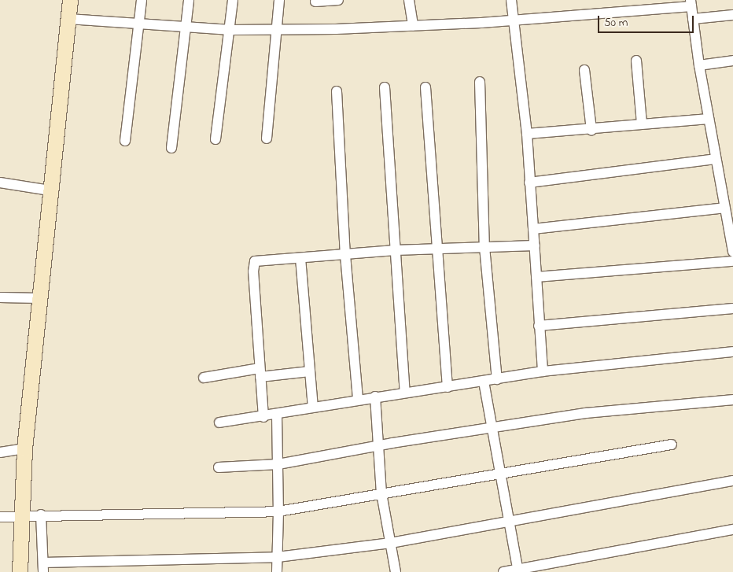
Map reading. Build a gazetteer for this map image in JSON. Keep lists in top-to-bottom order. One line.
{"scale_bar":"50 m"}
